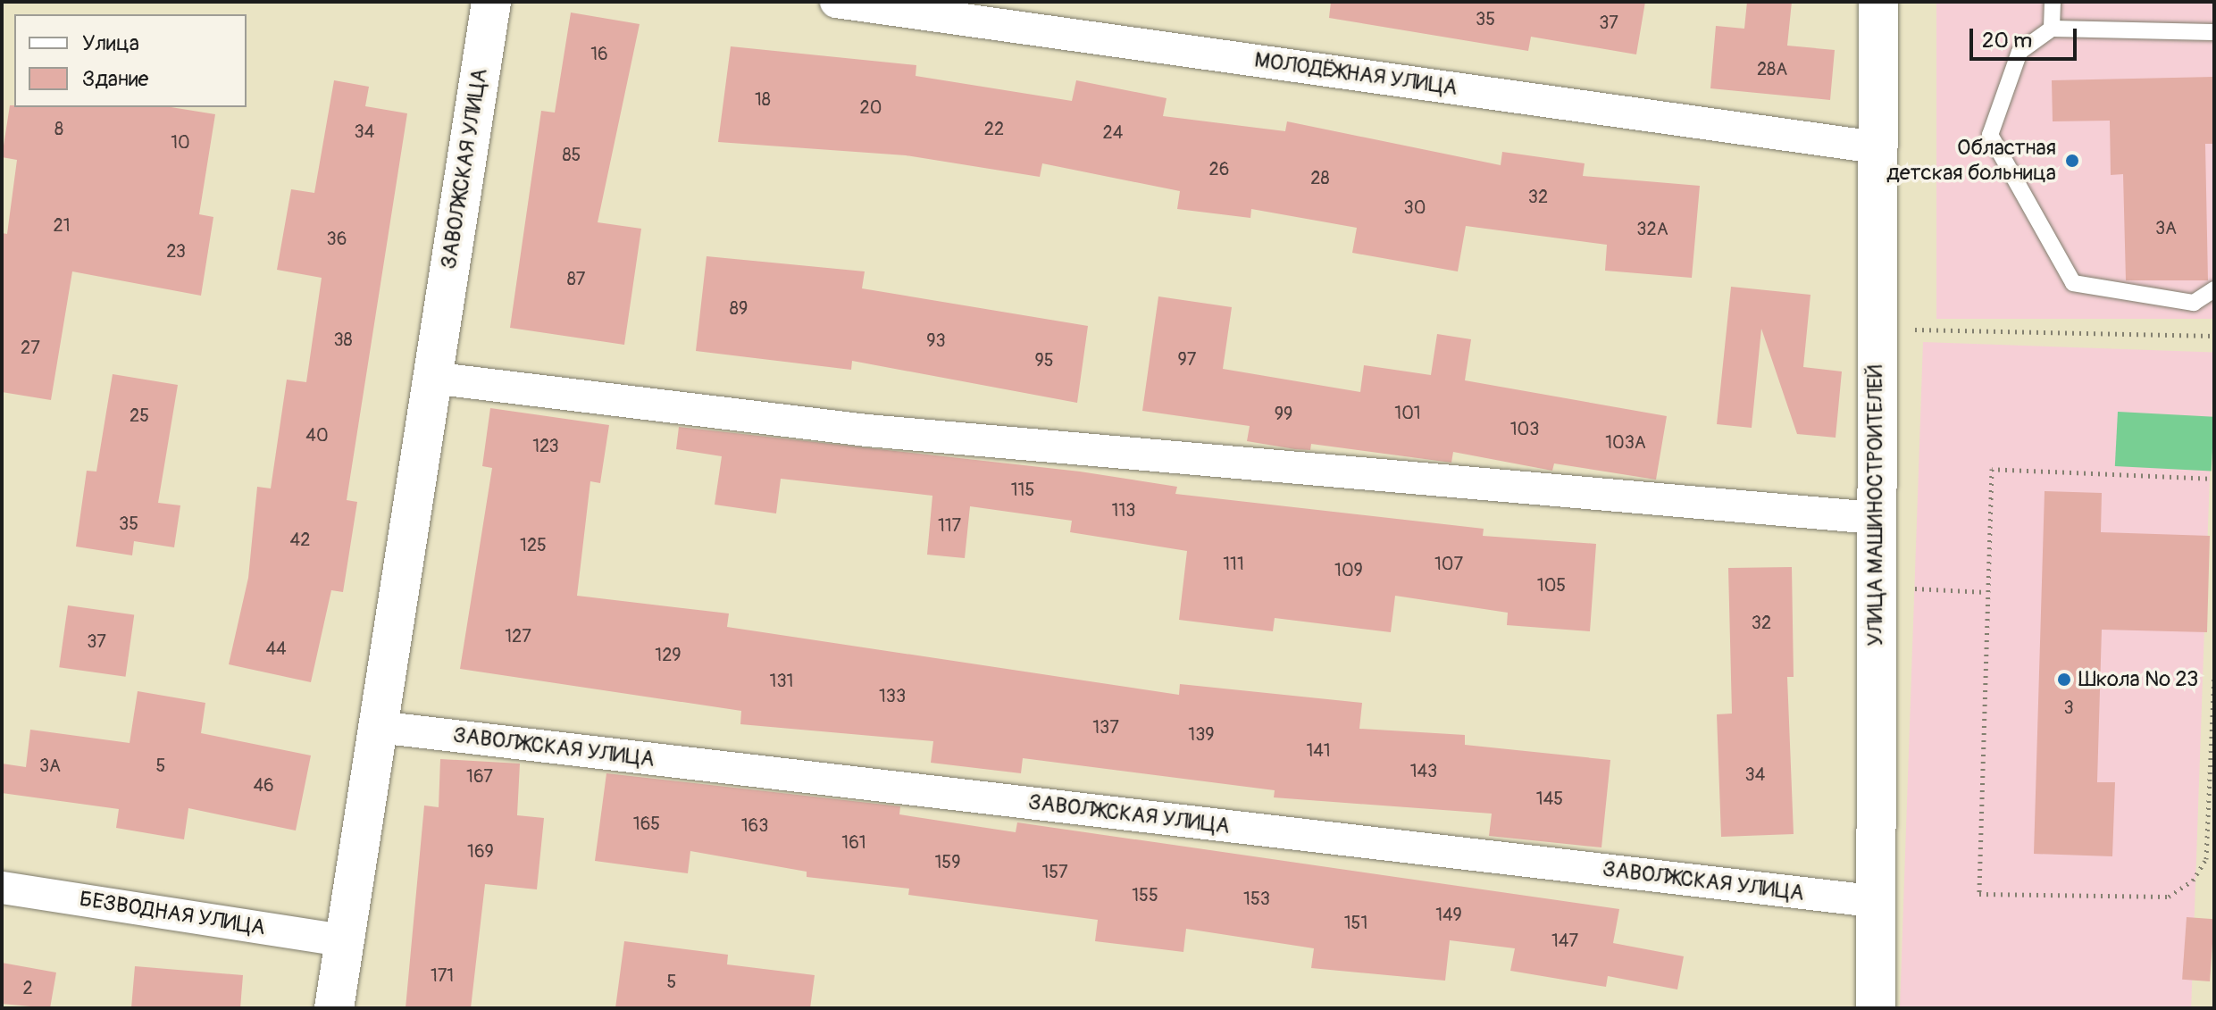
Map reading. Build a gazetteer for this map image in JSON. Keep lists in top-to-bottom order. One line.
{"streets":{"main road":["ЗАВОЛЖСКАЯ УЛИЦА","УЛИЦА МАШИНОСТРОИТЕЛЕЙ"],"street":["МОЛОДЁЖНАЯ УЛИЦА","БЕЗВОДНАЯ УЛИЦА"]},"crossings":[["МОЛОДЁЖНАЯ УЛИЦА","УЛИЦА МАШИНОСТРОИТЕЛЕЙ"],["ЗАВОЛЖСКАЯ УЛИЦА","УЛИЦА МАШИНОСТРОИТЕЛЕЙ"],["ЗАВОЛЖСКАЯ УЛИЦА","БЕЗВОДНАЯ УЛИЦА"]],"places":["Областная детская больница","Школа № 23"],"house_numbers":["35","37","16","28А","18","20","8","22","34","24","10","85","26","28","32","30","21","3А","32А","36","23","87","89","38","93","27","97","95","101","99","25","103","40","103А","123","115","113","35","117","42","125","111","107","109","105","32","127","37","44","129","131","133","3","137","139","141","3А","5","143","34","167","46","145","165","163","161","169","159","157","155","153","149","151","147","171","5","2"],"legend":["Улица","Здание"],"scale_bar":"20 m"}
